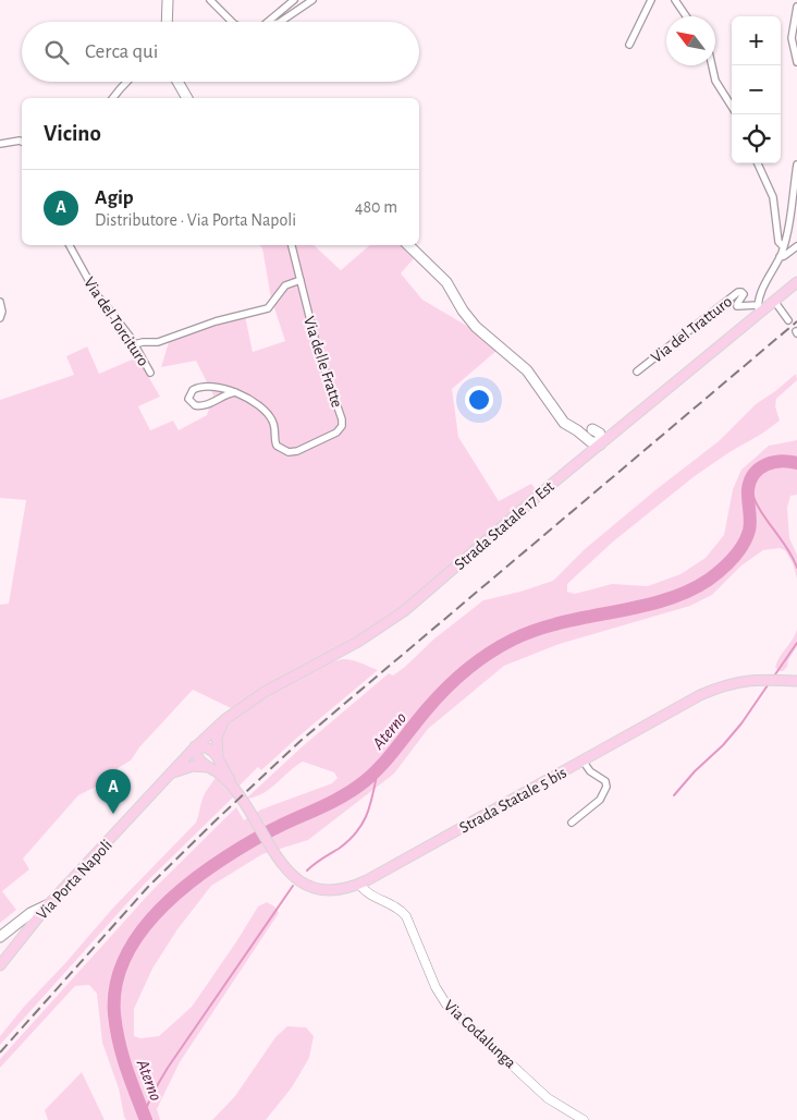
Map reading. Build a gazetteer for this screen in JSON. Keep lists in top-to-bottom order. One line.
{"streets":{"main road":["Strada Statale 17 Est","Strada Statale 5 bis","Via Porta Napoli"],"street":["Via del Torcituro","Via del Tratturo","Via delle Fratte","Via Codalunga"]},"crossings":[["Via del Tratturo","Strada Statale 17 Est"],["Strada Statale 17 Est","Strada Statale 5 bis"],["Strada Statale 17 Est","Via Porta Napoli"],["Strada Statale 5 bis","Via Porta Napoli"],["Strada Statale 5 bis","Via Codalunga"]],"water":["Aterno"],"north":"top left","page":{"map_buttons":["+","−"],"search":"Cerca qui","heading":"Vicino","list":[{"mark":"A","name":"Agip","note":"Distributore · Via Porta Napoli","value":"480 m"}],"pins":"A"}}
